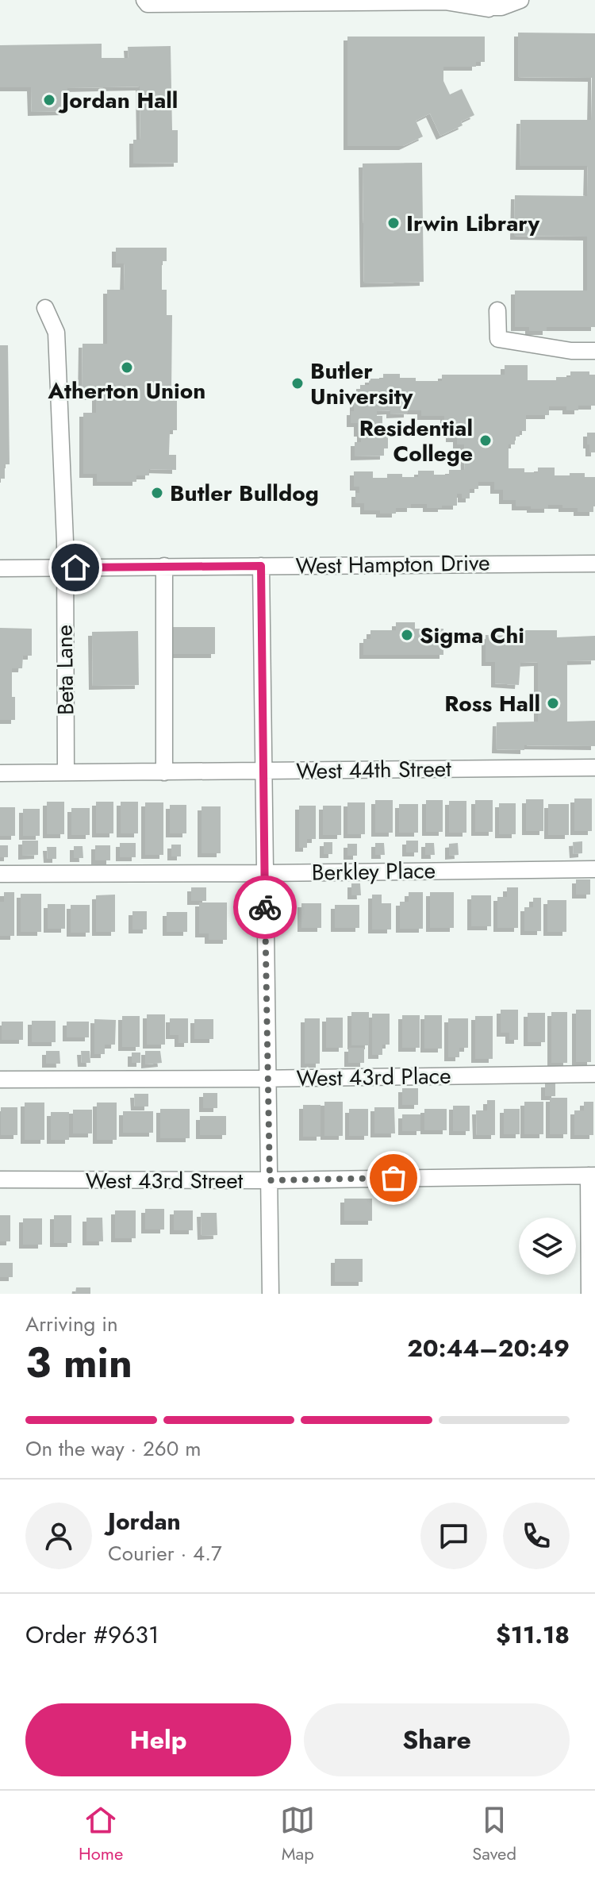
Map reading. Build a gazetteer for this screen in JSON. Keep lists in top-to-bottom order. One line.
{"streets":{"street":["West Hampton Drive","Beta Lane","West 44th Street","Berkley Place","West 43rd Place","West 43rd Street"]},"crossings":[["West Hampton Drive","Beta Lane"],["Beta Lane","West 44th Street"]],"places":["Jordan Hall","Irwin Library","Atherton Union","Butler University","Residential College","Butler Bulldog","Sigma Chi","Ross Hall"],"page":{"heading":["3 min","Arriving in","20:44–20:49"],"panel":["Jordan","Courier · 4.7","Order #9631","$11.18"],"bar":"On the way · 260 m","buttons":["Help","Share"],"tabs":["Home","Map","Saved"]}}
